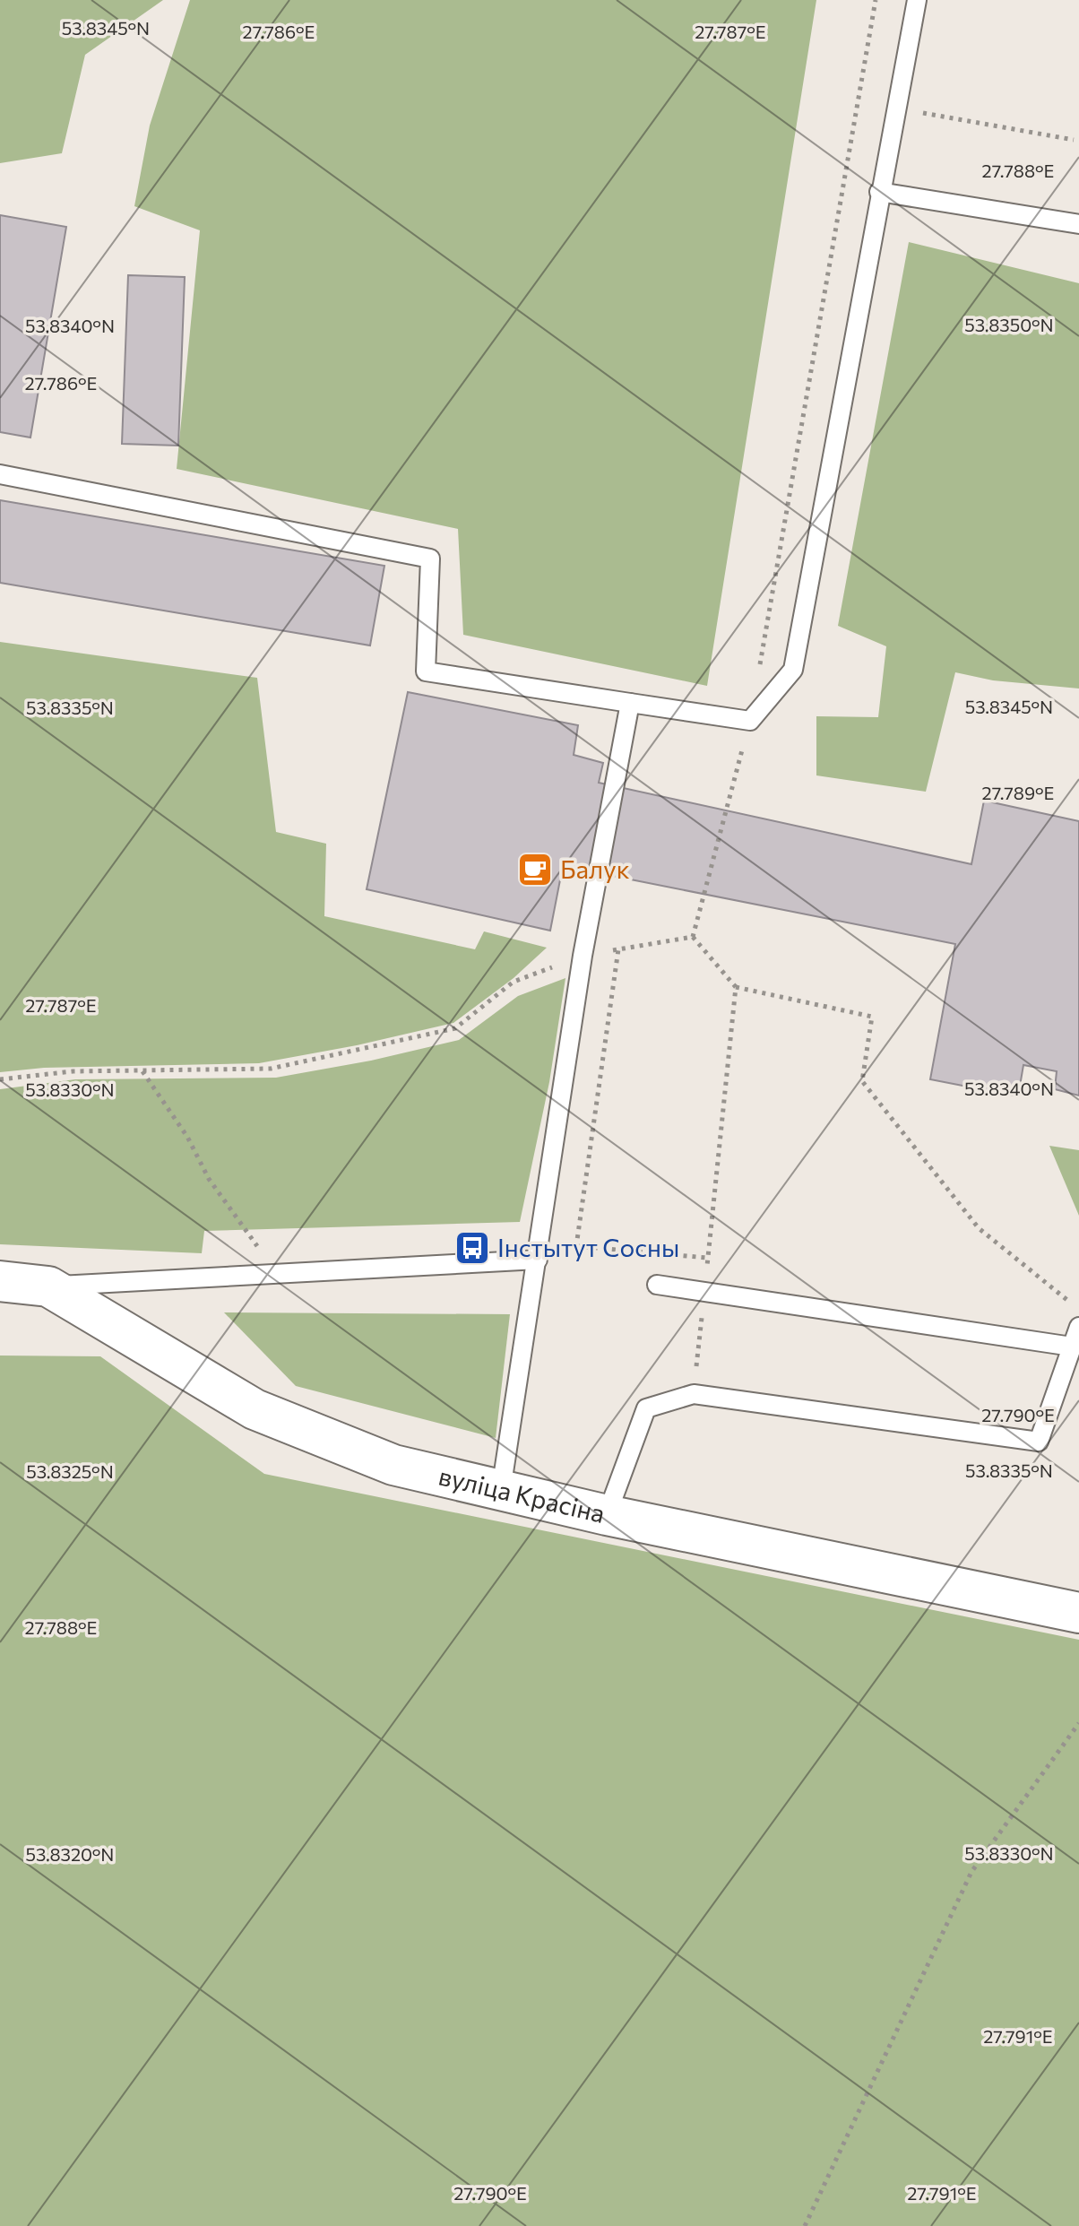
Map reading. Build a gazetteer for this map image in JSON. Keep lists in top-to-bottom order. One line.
{"streets":{"street":["вуліца Красіна"]},"places":{"cafe":["Балук"],"bus stop":["Інстытут Сосны"]},"coordinates":["53.8345°N","27.787°E","27.786°E","27.788°E","53.8350°N","53.8340°N","53.8335°N","27.789°E","53.8330°N","27.790°E","53.8325°N","53.8320°N","27.791°E"]}
